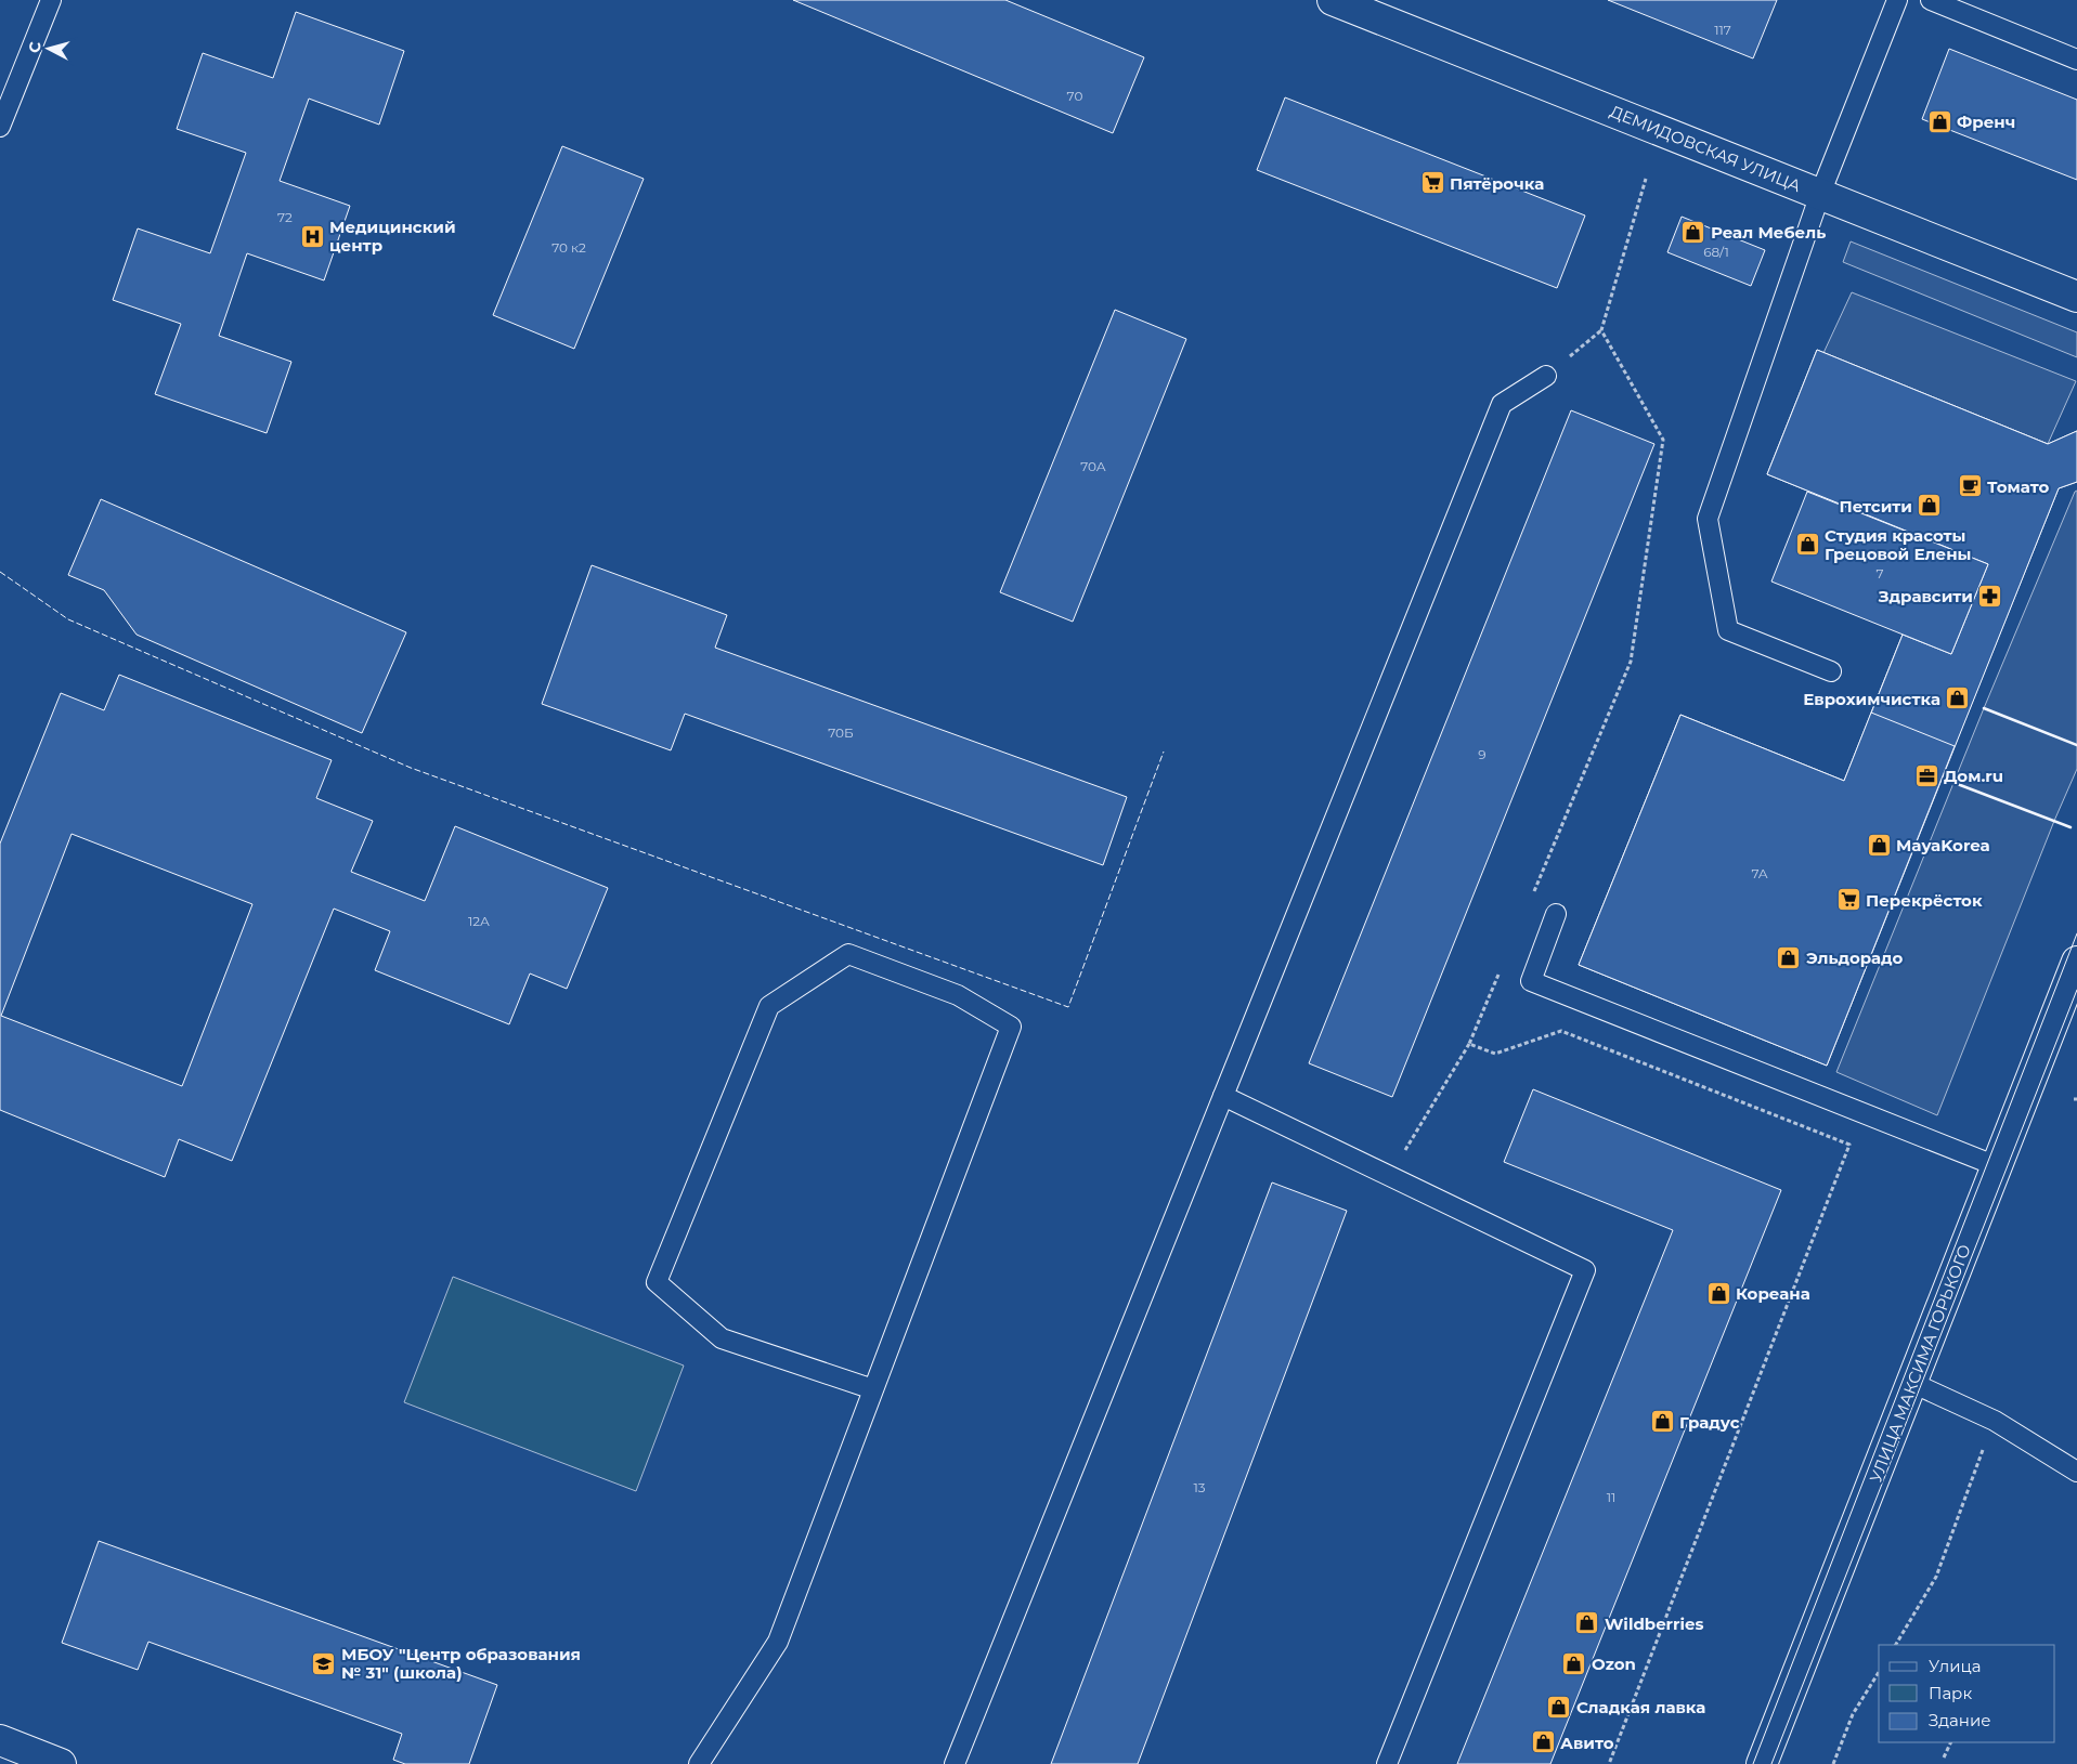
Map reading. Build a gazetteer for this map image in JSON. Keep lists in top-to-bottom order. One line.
{"streets":{"street":["ДЕМИДОВСКАЯ УЛИЦА","УЛИЦА МАКСИМА ГОРЬКОГО"]},"places":{"shop":["Френч","Реал Мебель","Петсити","Студия красоты Грецовой Елены","Еврохимчистка","MayaKorea","Эльдорадо","Кореана","Градус","Wildberries","Ozon","Сладкая лавка","Авито"],"supermarket":["Пятёрочка","Перекрёсток"],"hospital":["Медицинский центр"],"cafe":["Томато"],"pharmacy":["Здравсити"],"office":["Дом.ru"],"school or university":["МБОУ \"Центр образования № 31\" (школа)"]},"house_numbers":["117","70","72","70 к2","68/1","70А","7","70Б","9","7А","12А","13","11"],"legend":["Улица","Парк","Здание"],"north":"left"}
